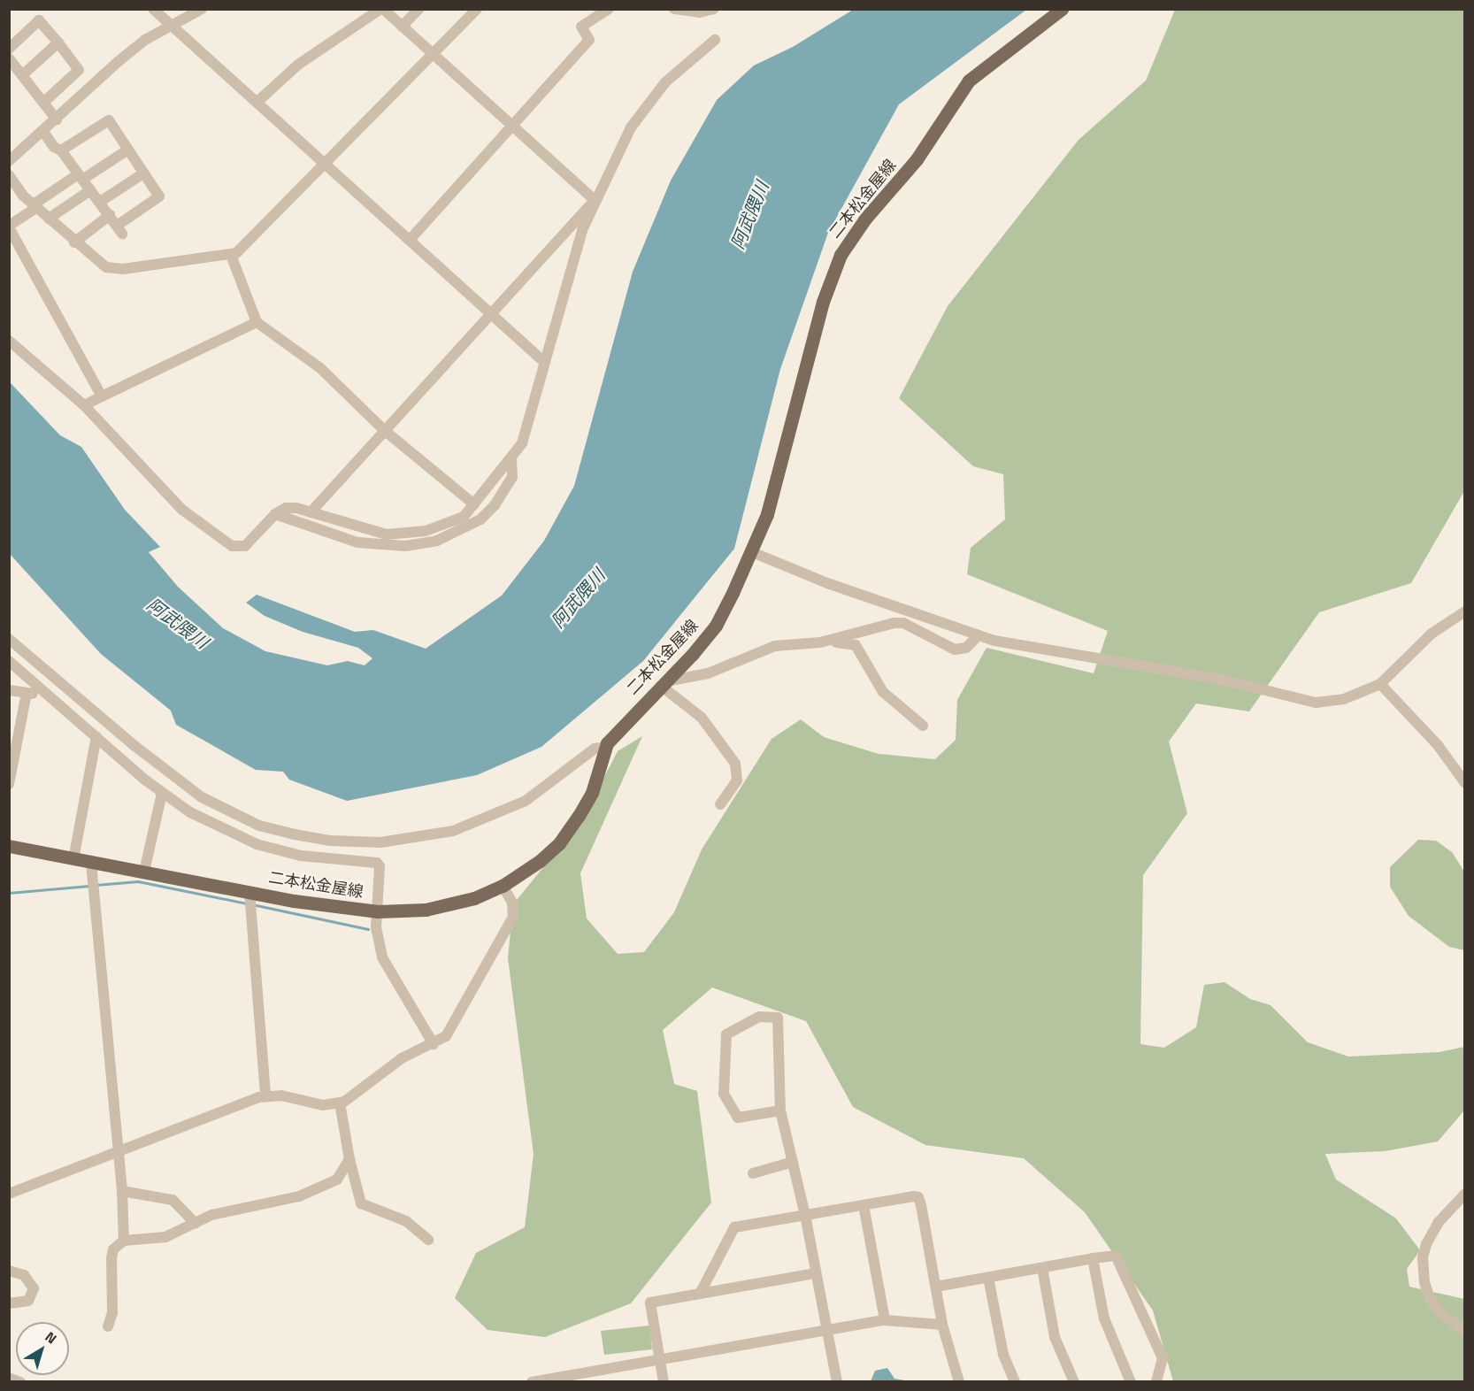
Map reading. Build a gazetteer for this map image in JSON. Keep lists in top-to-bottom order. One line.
{"streets":{"main road":["二本松金屋線"]},"water":["阿武隈川"],"north":"top right"}
